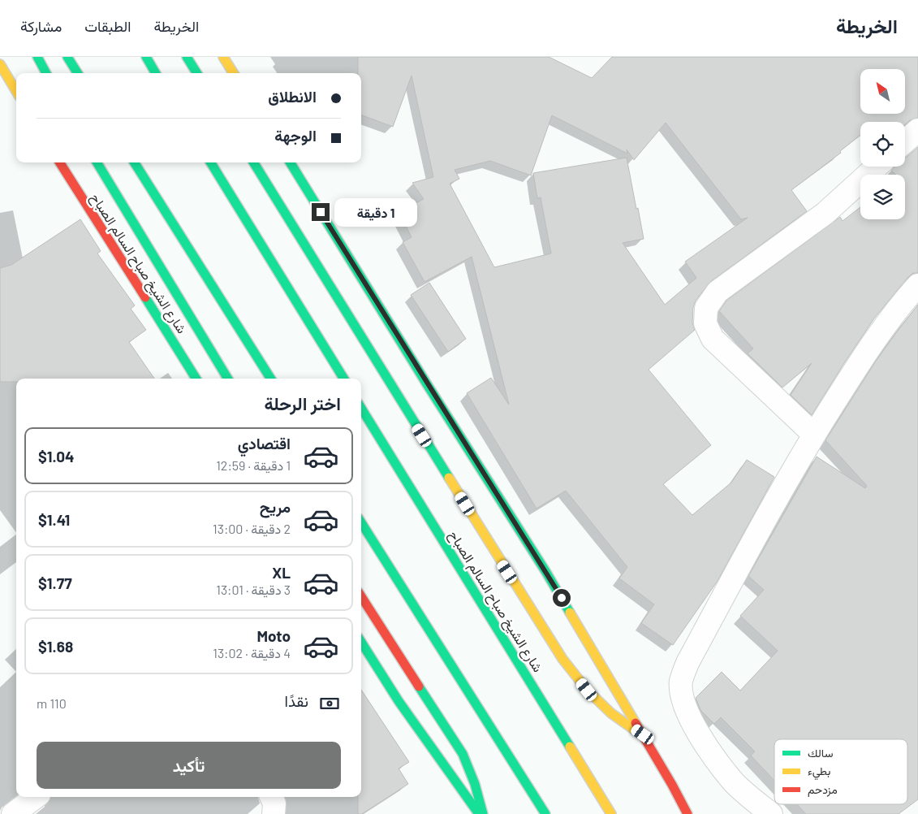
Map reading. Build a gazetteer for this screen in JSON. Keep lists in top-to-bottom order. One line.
{"streets":{"main road":["شارع الشيخ صباح السالم الصباح"]},"legend":["سالك","بطيء","مزدحم"],"north":"top left","page":{"header":"الخريطة","nav":["الخريطة","الطبقات","مشاركة"],"banner":["الانطلاق","الوجهة"],"bubble":"1 دقيقة","heading":"اختر الرحلة","list":[{"name":"اقتصادي","note":"1 دقيقة · 12:59","value":"$1.04"},{"name":"مريح","note":"2 دقيقة · 13:00","value":"$1.41"},{"name":"XL","note":"3 دقيقة · 13:01","value":"$1.77"},{"name":"Moto","note":"4 دقيقة · 13:02","value":"$1.68"}],"pay":["نقدًا","110 m"],"buttons":"تأكيد"}}
